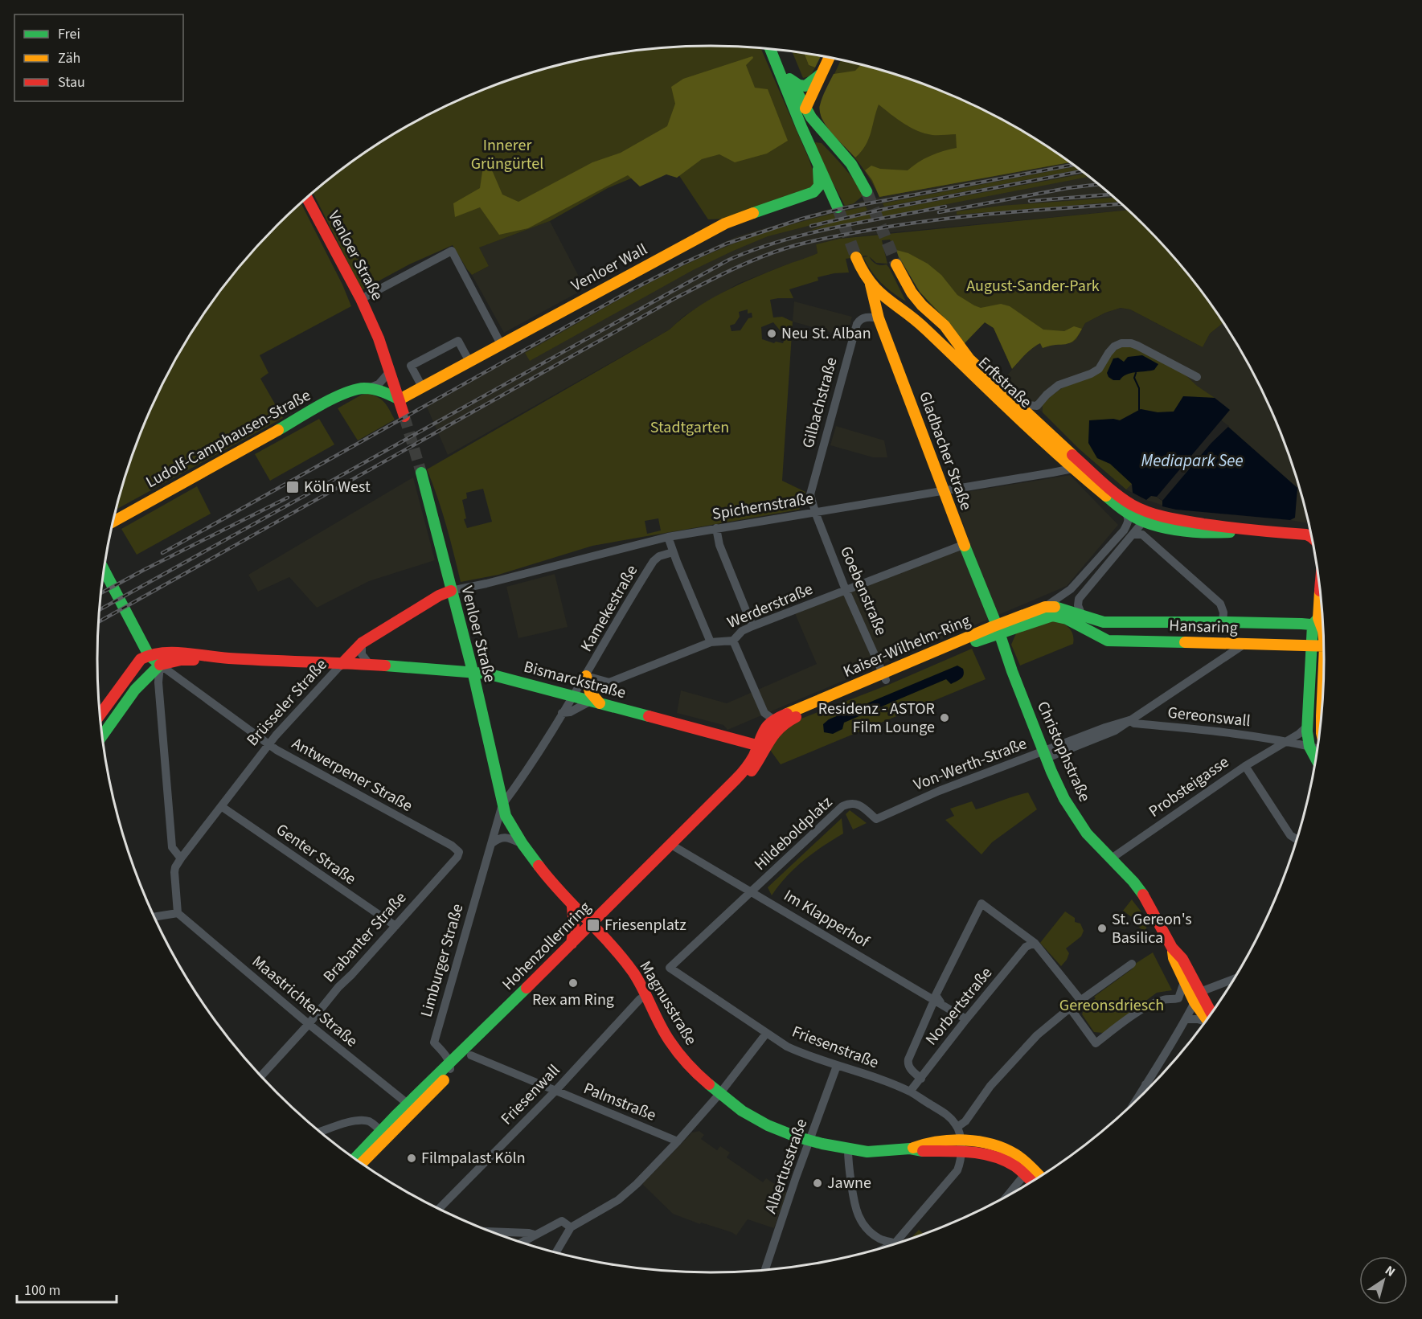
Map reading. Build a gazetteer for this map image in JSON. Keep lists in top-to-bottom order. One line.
{"streets":{"main road":["Venloer Straße","Venloer Wall","Erftstraße","Ludolf-Camphausen-Straße","Gladbacher Straße","Hansaring","Kaiser-Wilhelm-Ring","Bismarckstraße","Brüsseler Straße","Christophstraße","Hohenzollernring","Magnusstraße"],"street":["Gilbachstraße","Spichernstraße","Goebenstraße","Werderstraße","Kamekestraße","Gereonswall","Von-Werth-Straße","Antwerpener Straße","Probsteigasse","Hildeboldplatz","Genter Straße","Im Klapperhof","Brabanter Straße","Limburger Straße","Maastrichter Straße","Norbertstraße","Friesenstraße","Friesenwall","Palmstraße","Albertusstraße"]},"crossings":[["Venloer Straße","Venloer Wall"],["Venloer Straße","Ludolf-Camphausen-Straße"],["Venloer Straße","Spichernstraße"],["Venloer Straße","Kamekestraße"],["Venloer Straße","Bismarckstraße"],["Venloer Straße","Brüsseler Straße"],["Venloer Straße","Limburger Straße"],["Erftstraße","Gladbacher Straße"],["Erftstraße","Spichernstraße"],["Gilbachstraße","Gladbacher Straße"],["Gilbachstraße","Spichernstraße"],["Gilbachstraße","Goebenstraße"],["Gladbacher Straße","Spichernstraße"],["Gladbacher Straße","Werderstraße"],["Gladbacher Straße","Kaiser-Wilhelm-Ring"],["Gladbacher Straße","Christophstraße"],["Spichernstraße","Goebenstraße"],["Spichernstraße","Brüsseler Straße"],["Goebenstraße","Werderstraße"],["Goebenstraße","Kaiser-Wilhelm-Ring"],["Werderstraße","Kamekestraße"],["Kamekestraße","Bismarckstraße"],["Kamekestraße","Limburger Straße"],["Hansaring","Kaiser-Wilhelm-Ring"],["Hansaring","Von-Werth-Straße"],["Kaiser-Wilhelm-Ring","Christophstraße"],["Kaiser-Wilhelm-Ring","Hohenzollernring"],["Bismarckstraße","Brüsseler Straße"],["Bismarckstraße","Antwerpener Straße"],["Brüsseler Straße","Antwerpener Straße"],["Brüsseler Straße","Genter Straße"],["Brüsseler Straße","Maastrichter Straße"],["Gereonswall","Von-Werth-Straße"],["Gereonswall","Probsteigasse"],["Christophstraße","Von-Werth-Straße"],["Christophstraße","Probsteigasse"],["Von-Werth-Straße","Hildeboldplatz"],["Antwerpener Straße","Brabanter Straße"],["Hildeboldplatz","Im Klapperhof"],["Hildeboldplatz","Friesenstraße"],["Genter Straße","Brabanter Straße"],["Im Klapperhof","Hohenzollernring"],["Im Klapperhof","Norbertstraße"],["Im Klapperhof","Friesenstraße"],["Brabanter Straße","Maastrichter Straße"],["Hohenzollernring","Limburger Straße"],["Hohenzollernring","Maastrichter Straße"],["Hohenzollernring","Magnusstraße"],["Hohenzollernring","Palmstraße"],["Magnusstraße","Friesenwall"],["Magnusstraße","Albertusstraße"],["Norbertstraße","Friesenstraße"],["Friesenstraße","Albertusstraße"],["Friesenwall","Palmstraße"]],"water":["Mediapark See"],"parks":["Innerer Grüngürtel","August-Sander-Park","Stadtgarten","Gereonsdriesch"],"places":{"other":["Neu St. Alban","Residenz - ASTOR Film Lounge","St. Gereon's Basilica","Rex am Ring","Filmpalast Köln","Jawne"],"transit":["Köln West","Friesenplatz"]},"legend":["Frei","Zäh","Stau"],"scale_bar":"100 m","north":"top right"}
